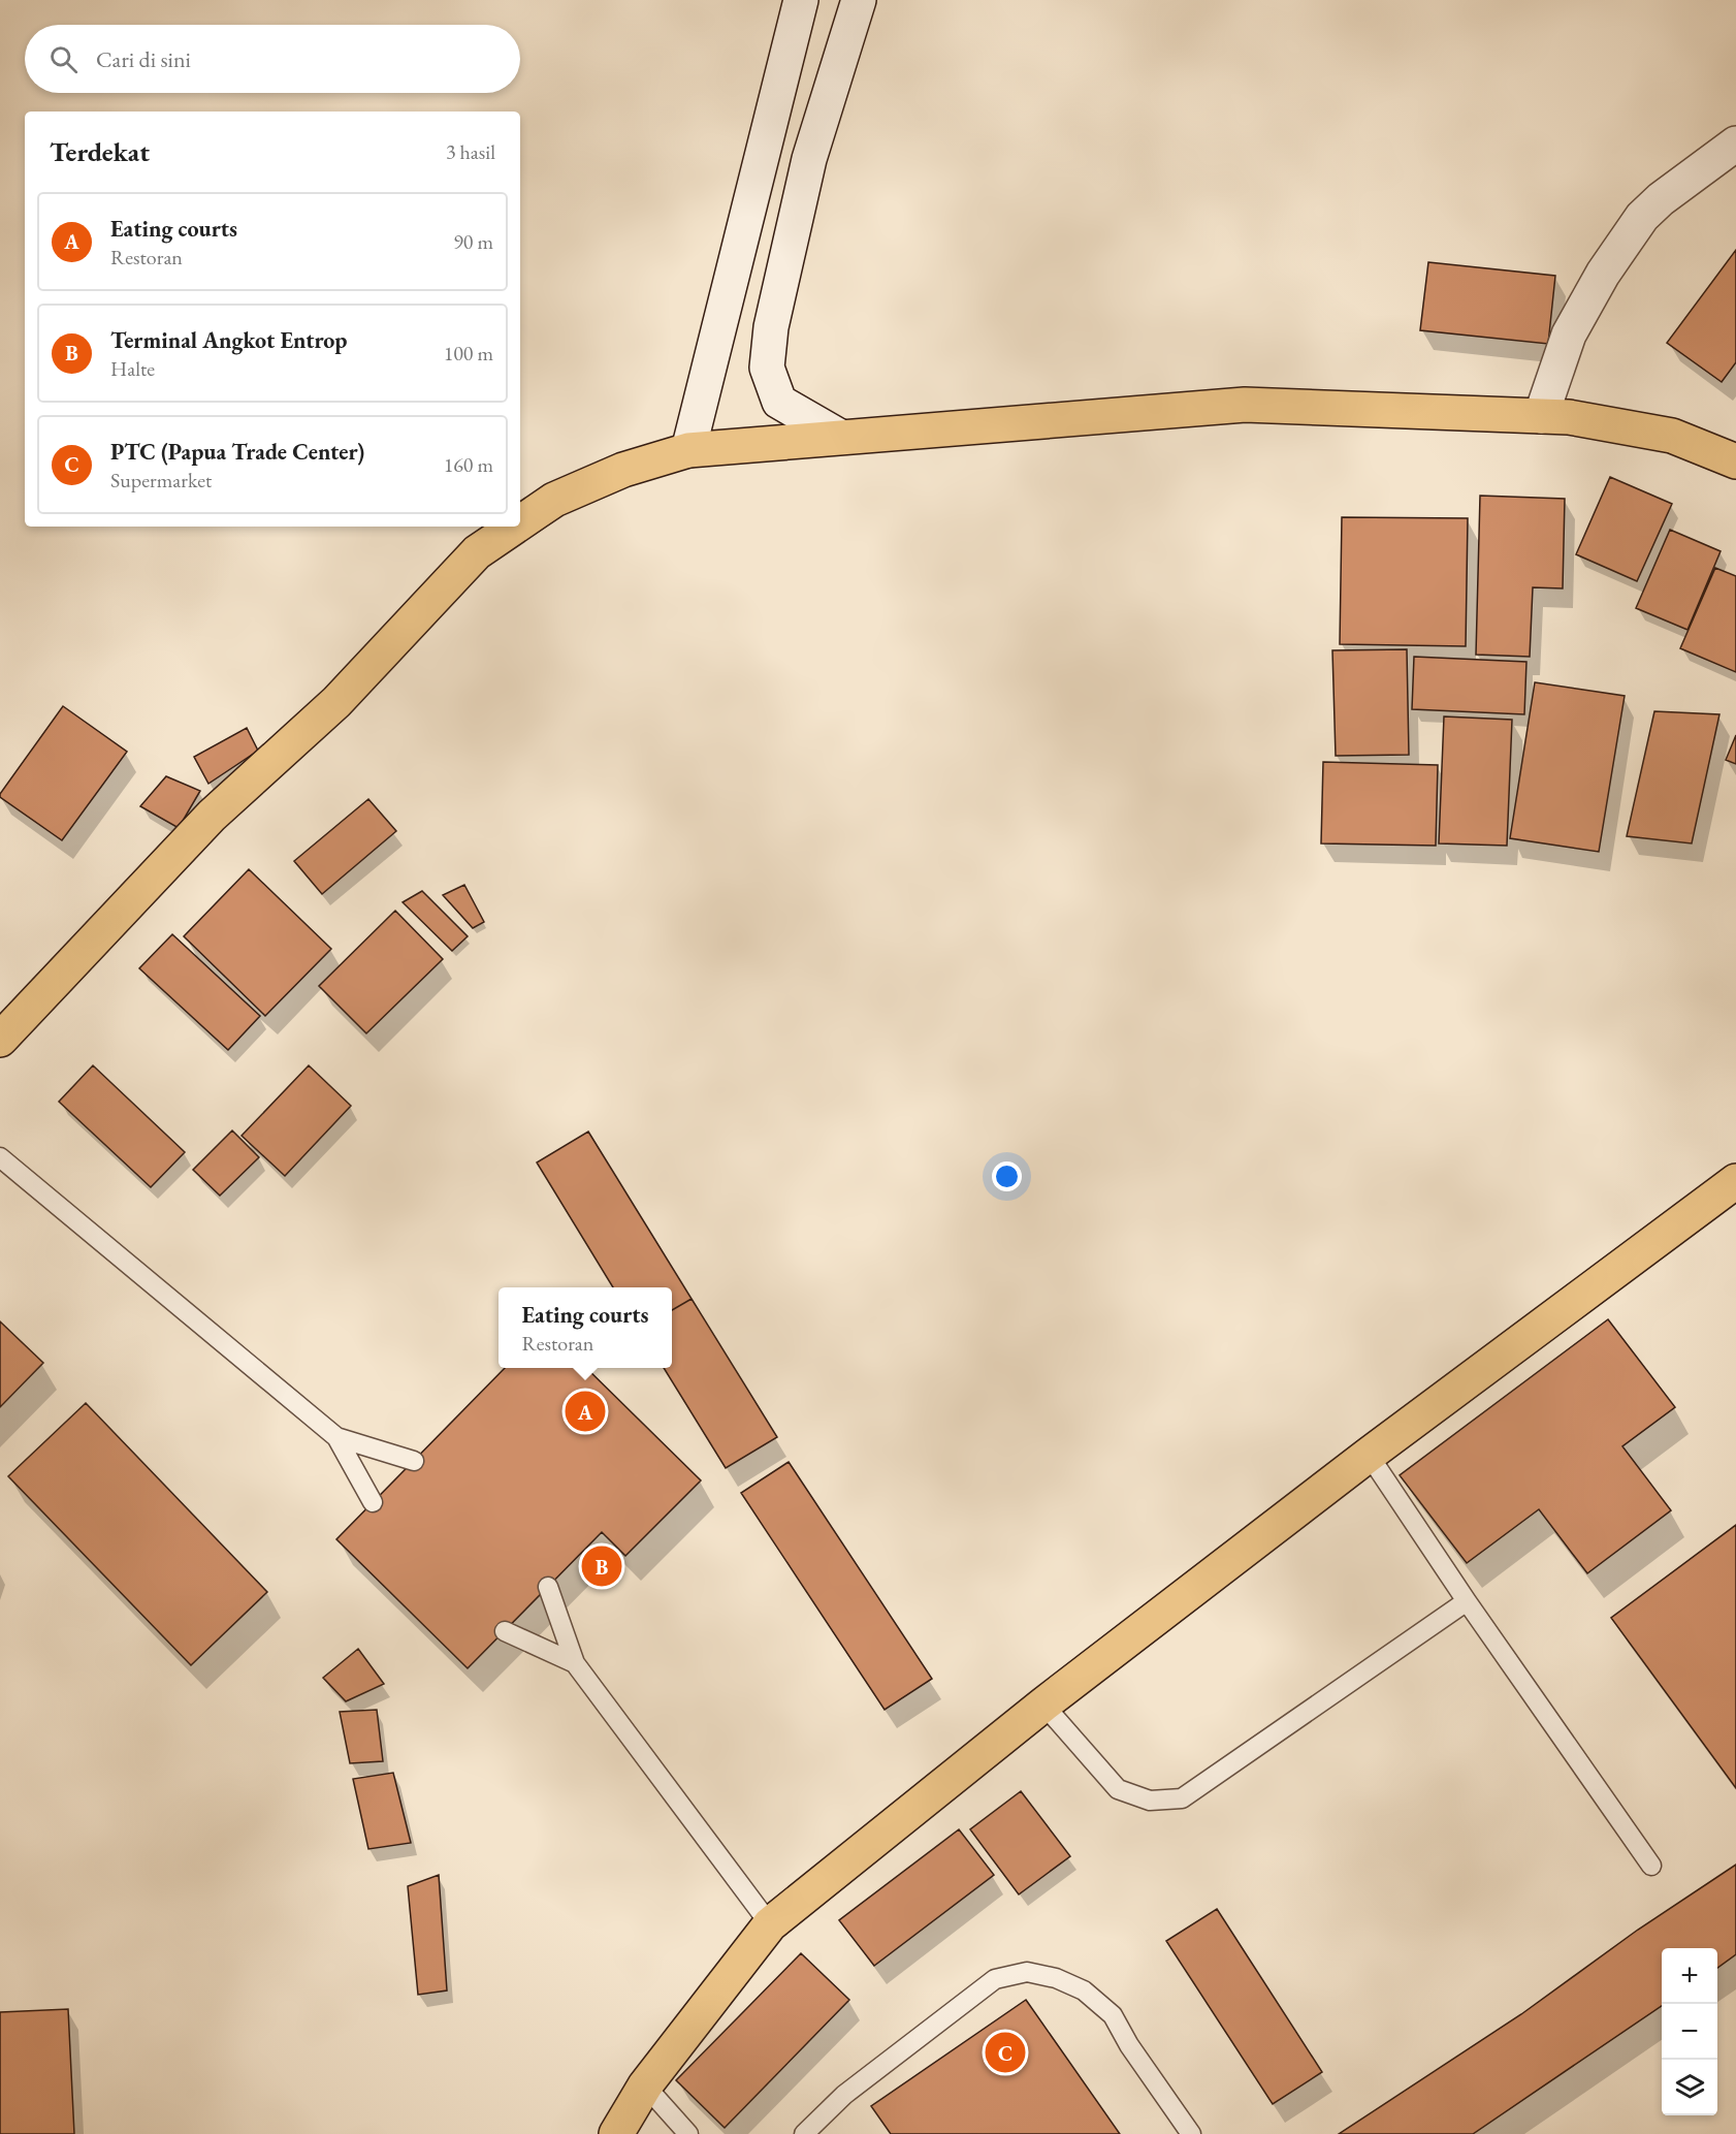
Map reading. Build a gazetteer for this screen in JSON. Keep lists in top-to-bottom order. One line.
{"page":{"search":"Cari di sini","heading":["Terdekat","3 hasil"],"list":[{"mark":"A","name":"Eating courts","note":"Restoran","value":"90 m"},{"mark":"B","name":"Terminal Angkot Entrop","note":"Halte","value":"100 m"},{"mark":"C","name":"PTC (Papua Trade Center)","note":"Supermarket","value":"160 m"}],"popup":["Eating courts","Restoran"],"pins":["A","B","C"],"map_buttons":["+","−"]}}
